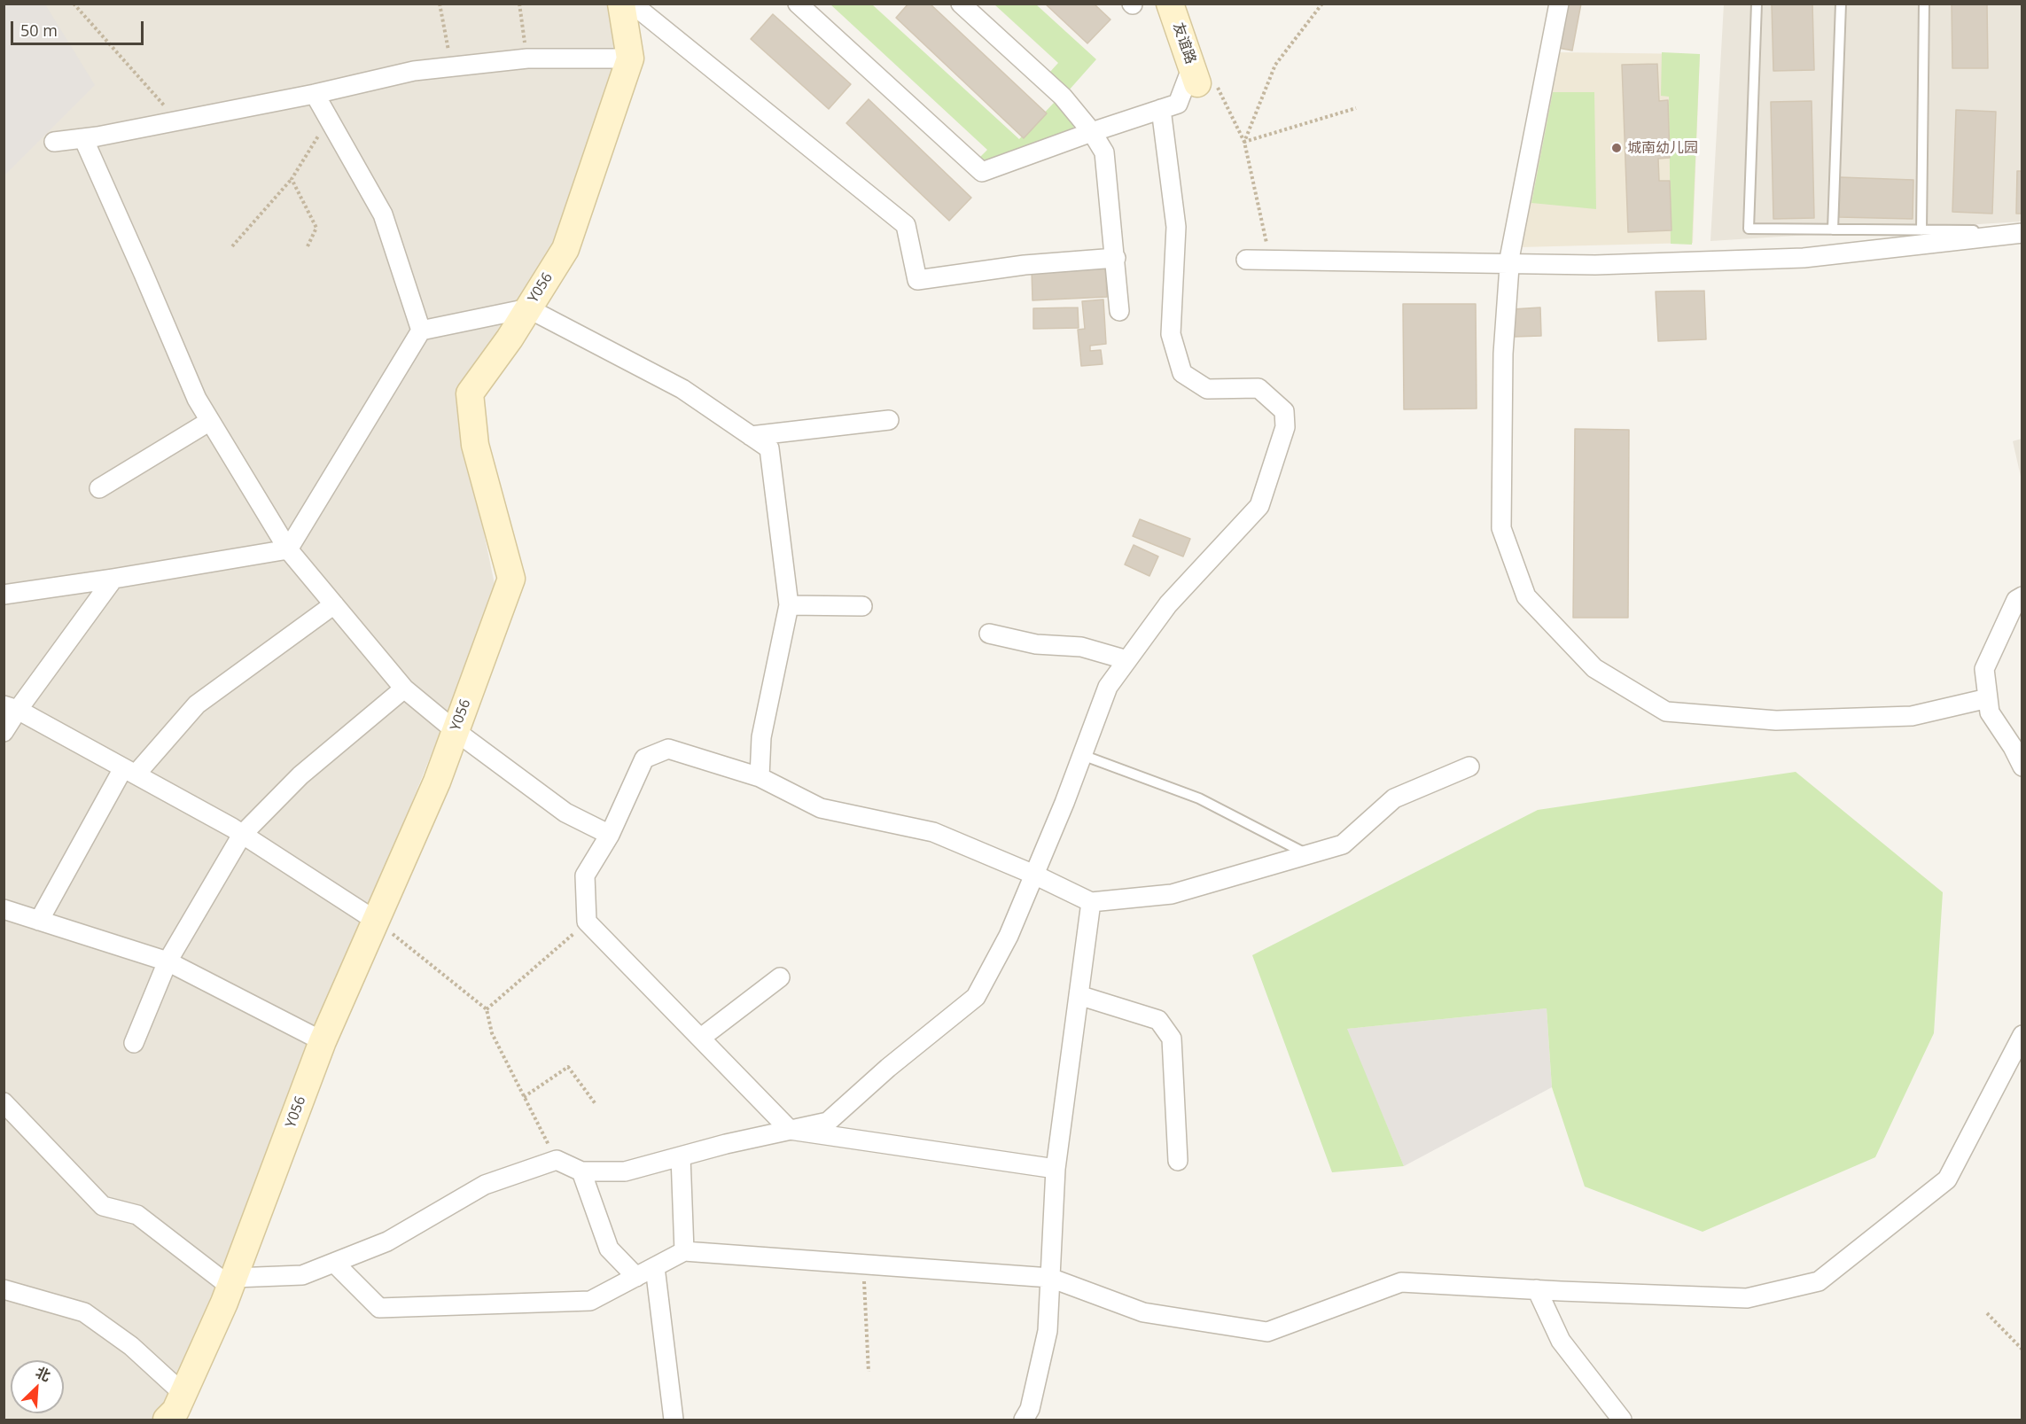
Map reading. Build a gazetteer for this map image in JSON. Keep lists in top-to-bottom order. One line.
{"streets":{"street":["友谊路","Y056"]},"places":["城南幼儿园"],"scale_bar":"50 m","north":"top right"}
